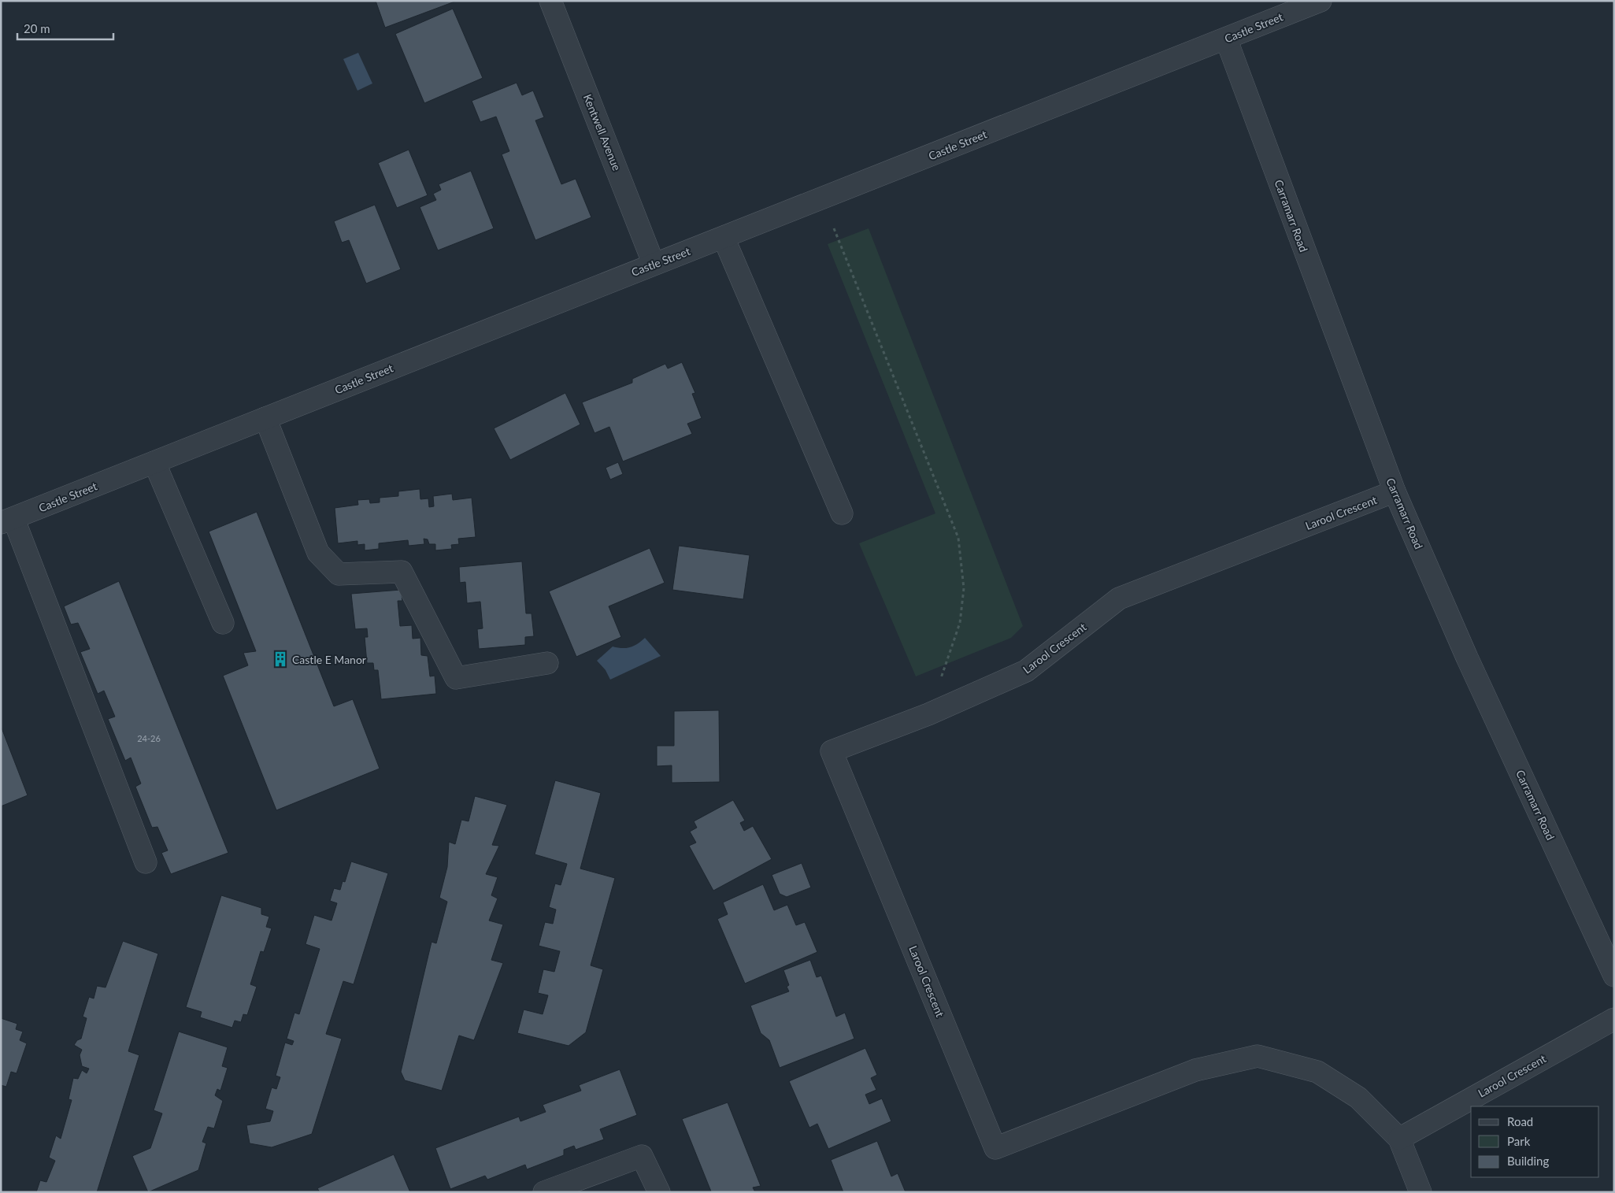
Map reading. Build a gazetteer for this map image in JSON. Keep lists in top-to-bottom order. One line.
{"streets":{"street":["Castle Street","Kentwell Avenue","Carramarr Road","Larool Crescent"]},"crossings":[["Castle Street","Kentwell Avenue"],["Castle Street","Carramarr Road"],["Carramarr Road","Larool Crescent"]],"places":{"building":["Castle E Manor"]},"house_numbers":["24-26"],"legend":["Road","Park","Building"],"scale_bar":"20 m"}
